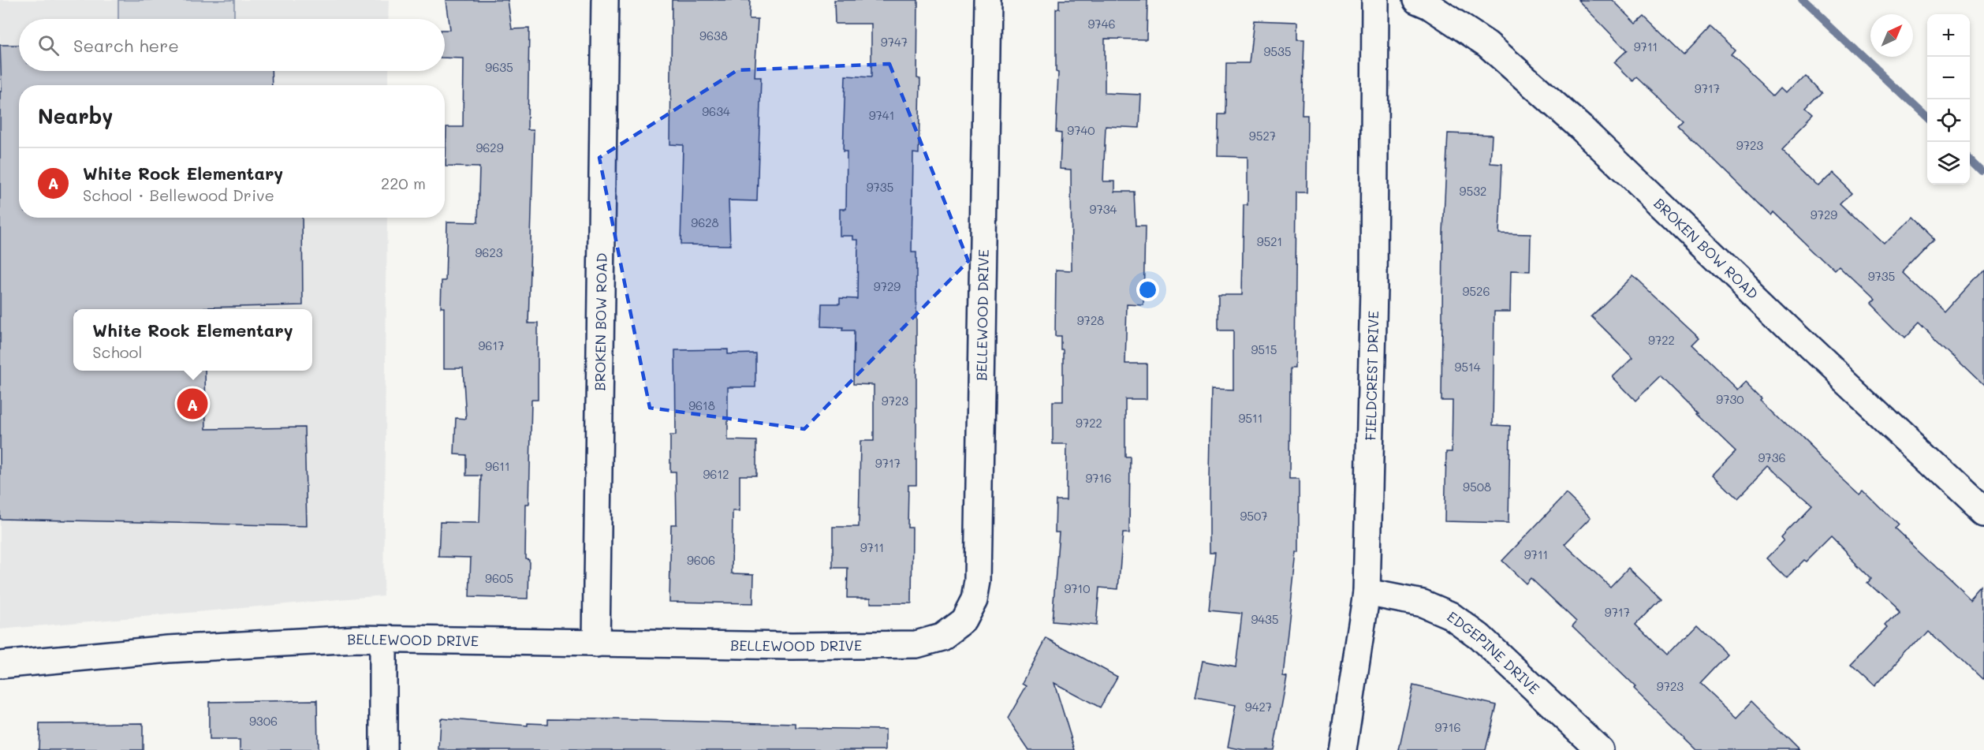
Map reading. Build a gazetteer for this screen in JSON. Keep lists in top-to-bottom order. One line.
{"streets":{"street":["BROKEN BOW ROAD","BELLEWOOD DRIVE","FIELDCREST DRIVE","EDGEPINE DRIVE"]},"crossings":[["BROKEN BOW ROAD","BELLEWOOD DRIVE"],["FIELDCREST DRIVE","EDGEPINE DRIVE"]],"house_numbers":["9746","9638","9747","9711","9535","9635","9717","9634","9741","9740","9527","9723","9629","9735","9532","9734","9729","9628","9521","9623","9735","9729","9526","9728","9722","9617","9515","9514","9730","9723","9618","9511","9722","9736","9717","9611","9612","9716","9508","9507","9711","9711","9606","9605","9710","9717","9435","9723","9427","9306","9716"],"north":"top right","page":{"map_buttons":["+","−"],"search":"Search here","heading":"Nearby","list":[{"mark":"A","name":"White Rock Elementary","note":"School · Bellewood Drive","value":"220 m"}],"popup":["White Rock Elementary","School"],"pins":"A"}}
